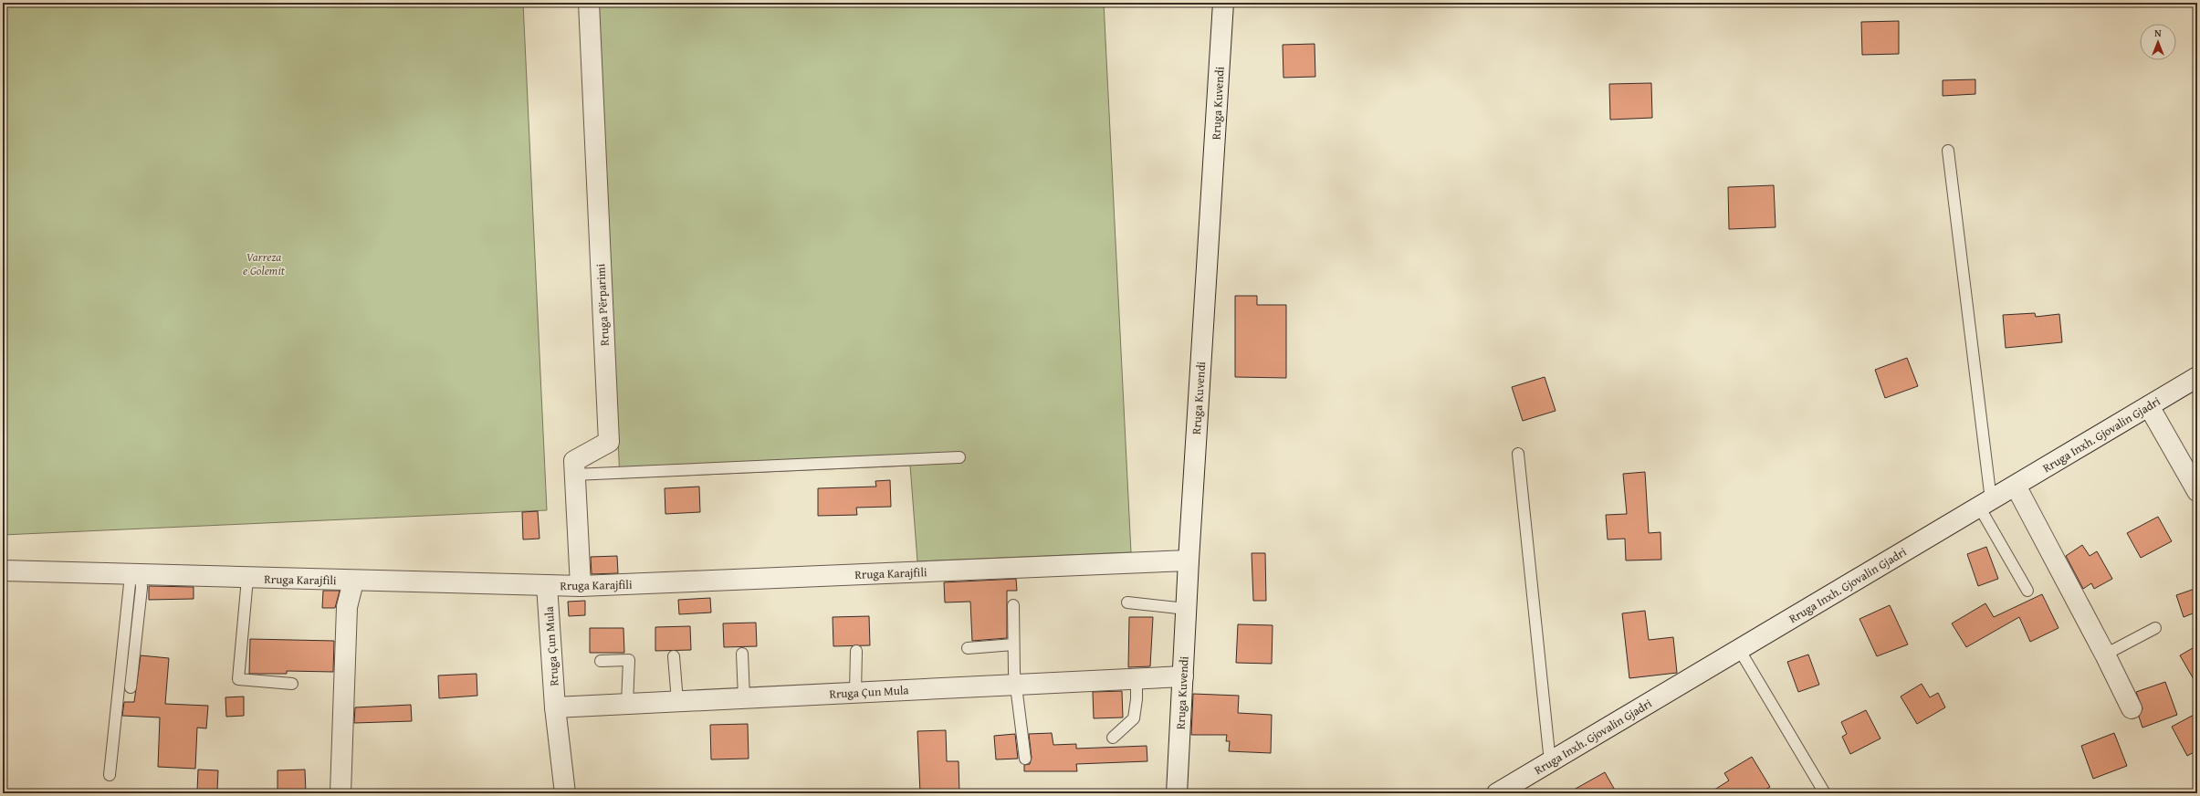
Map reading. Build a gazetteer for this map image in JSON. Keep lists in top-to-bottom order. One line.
{"streets":{"street":["Rruga Kuvendi","Rruga Përparimi","Rruga Inxh. Gjovalin Gjadri","Rruga Karajfili","Rruga Çun Mula"]},"crossings":[["Rruga Kuvendi","Rruga Karajfili"],["Rruga Kuvendi","Rruga Çun Mula"],["Rruga Përparimi","Rruga Karajfili"],["Rruga Karajfili","Rruga Çun Mula"]],"parks":["Varreza e Golemit"],"north":"top"}
